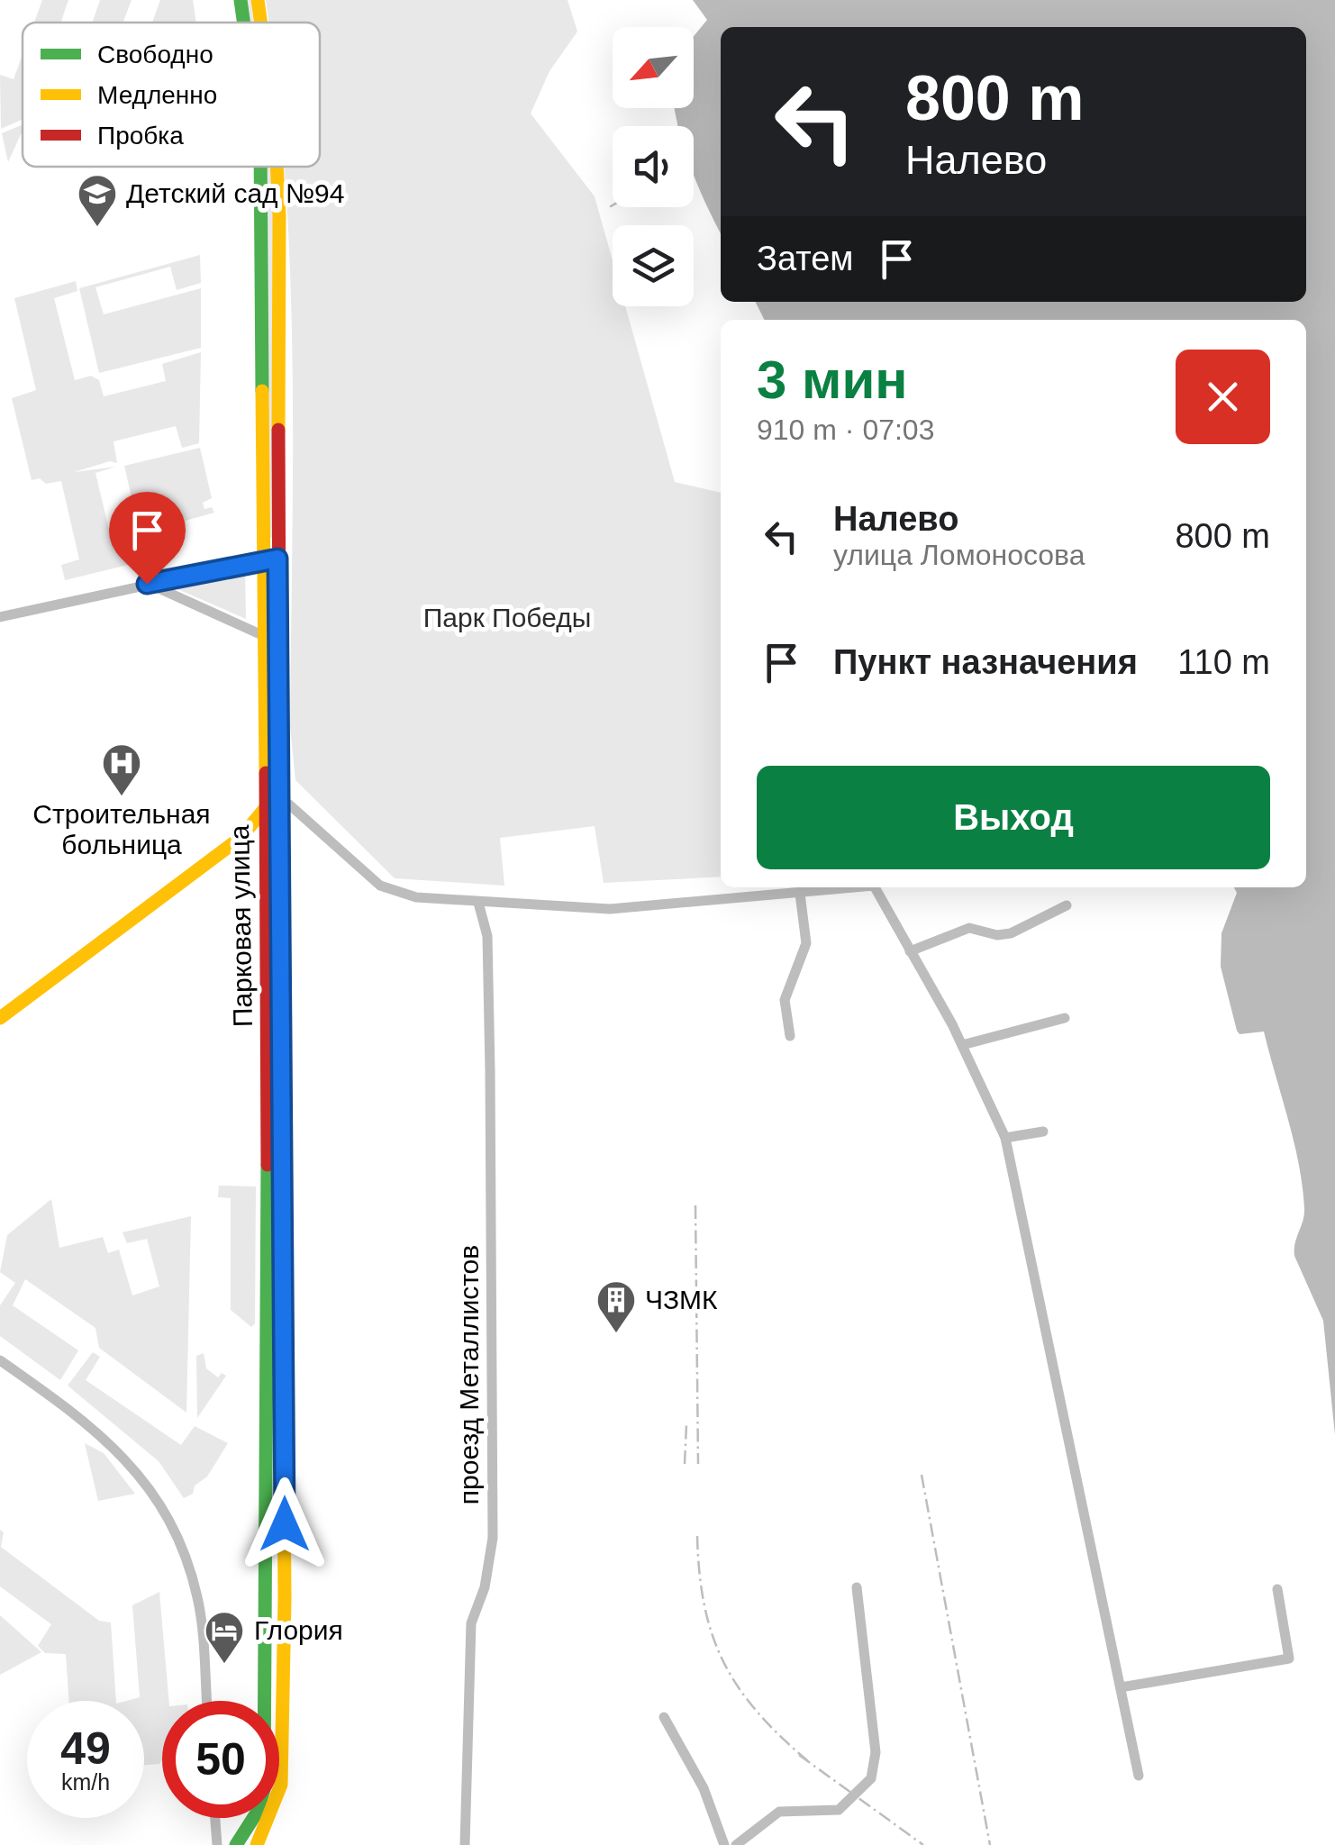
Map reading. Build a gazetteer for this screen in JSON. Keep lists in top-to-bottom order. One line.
{"streets":{"main road":["Парковая улица"],"street":["проезд Металлистов"]},"parks":["Парк Победы"],"places":{"school or university":["Детский сад №94"],"hospital":["Строительная больница"],"building":["ЧЗМК"],"hotel":["Глория"]},"legend":["Свободно","Медленно","Пробка"],"north":"bottom left","page":{"turn":["800 m","Налево"],"then":"Затем","heading":["3 мин","910 m · 07:03"],"list":[{"name":"Налево","note":"улица Ломоносова","value":"800 m"},{"name":"Пункт назначения","value":"110 m"}],"buttons":"Выход","speed":"49 km/h","limit":"50"}}
